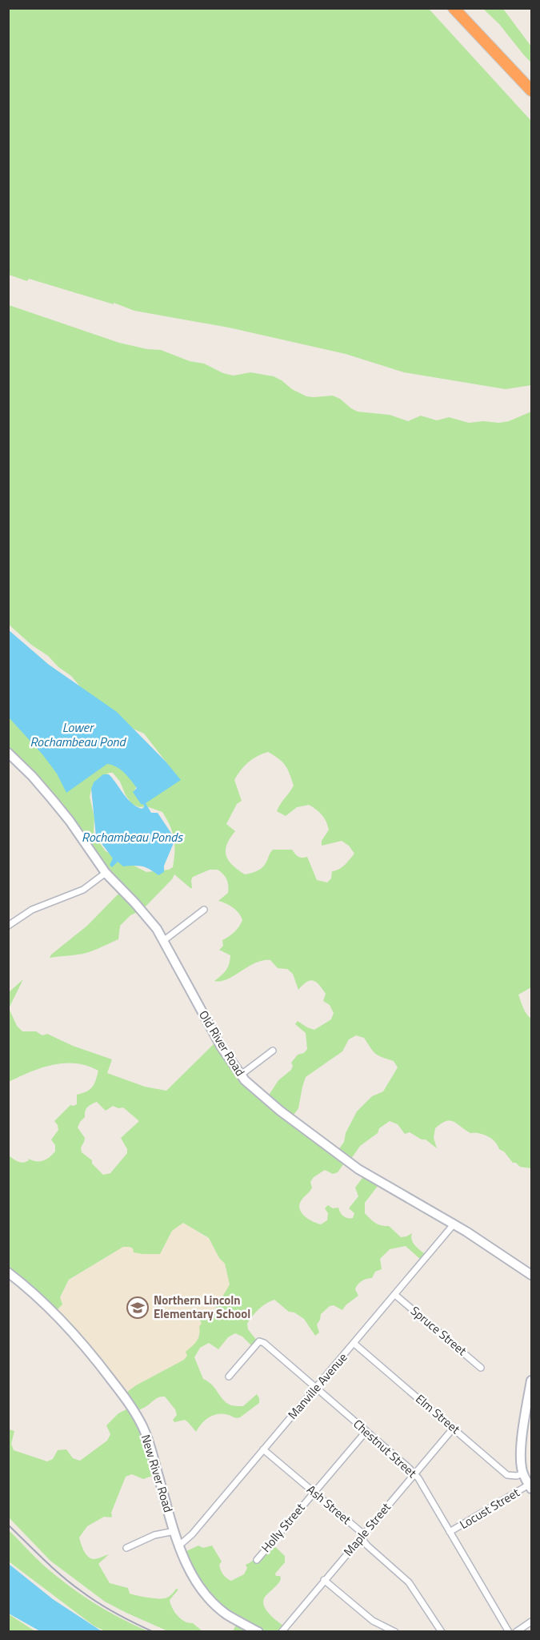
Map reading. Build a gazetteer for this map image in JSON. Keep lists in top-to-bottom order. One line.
{"streets":{"main road":["Old River Road","New River Road"],"street":["Spruce Street","Manville Avenue","Elm Street","Chestnut Street","Ash Street","Locust Street","Holly Street","Maple Street"]},"crossings":[["Old River Road","Manville Avenue"],["Spruce Street","Manville Avenue"],["Manville Avenue","Elm Street"],["Manville Avenue","Chestnut Street"],["Manville Avenue","New River Road"],["Manville Avenue","Ash Street"],["Elm Street","Maple Street"],["Chestnut Street","Locust Street"],["Chestnut Street","Holly Street"],["Chestnut Street","Maple Street"],["Ash Street","Holly Street"],["Ash Street","Maple Street"]],"water":["Lower Rochambeau Pond","Rochambeau Ponds"],"places":{"school or university":["Northern Lincoln Elementary School"]}}
